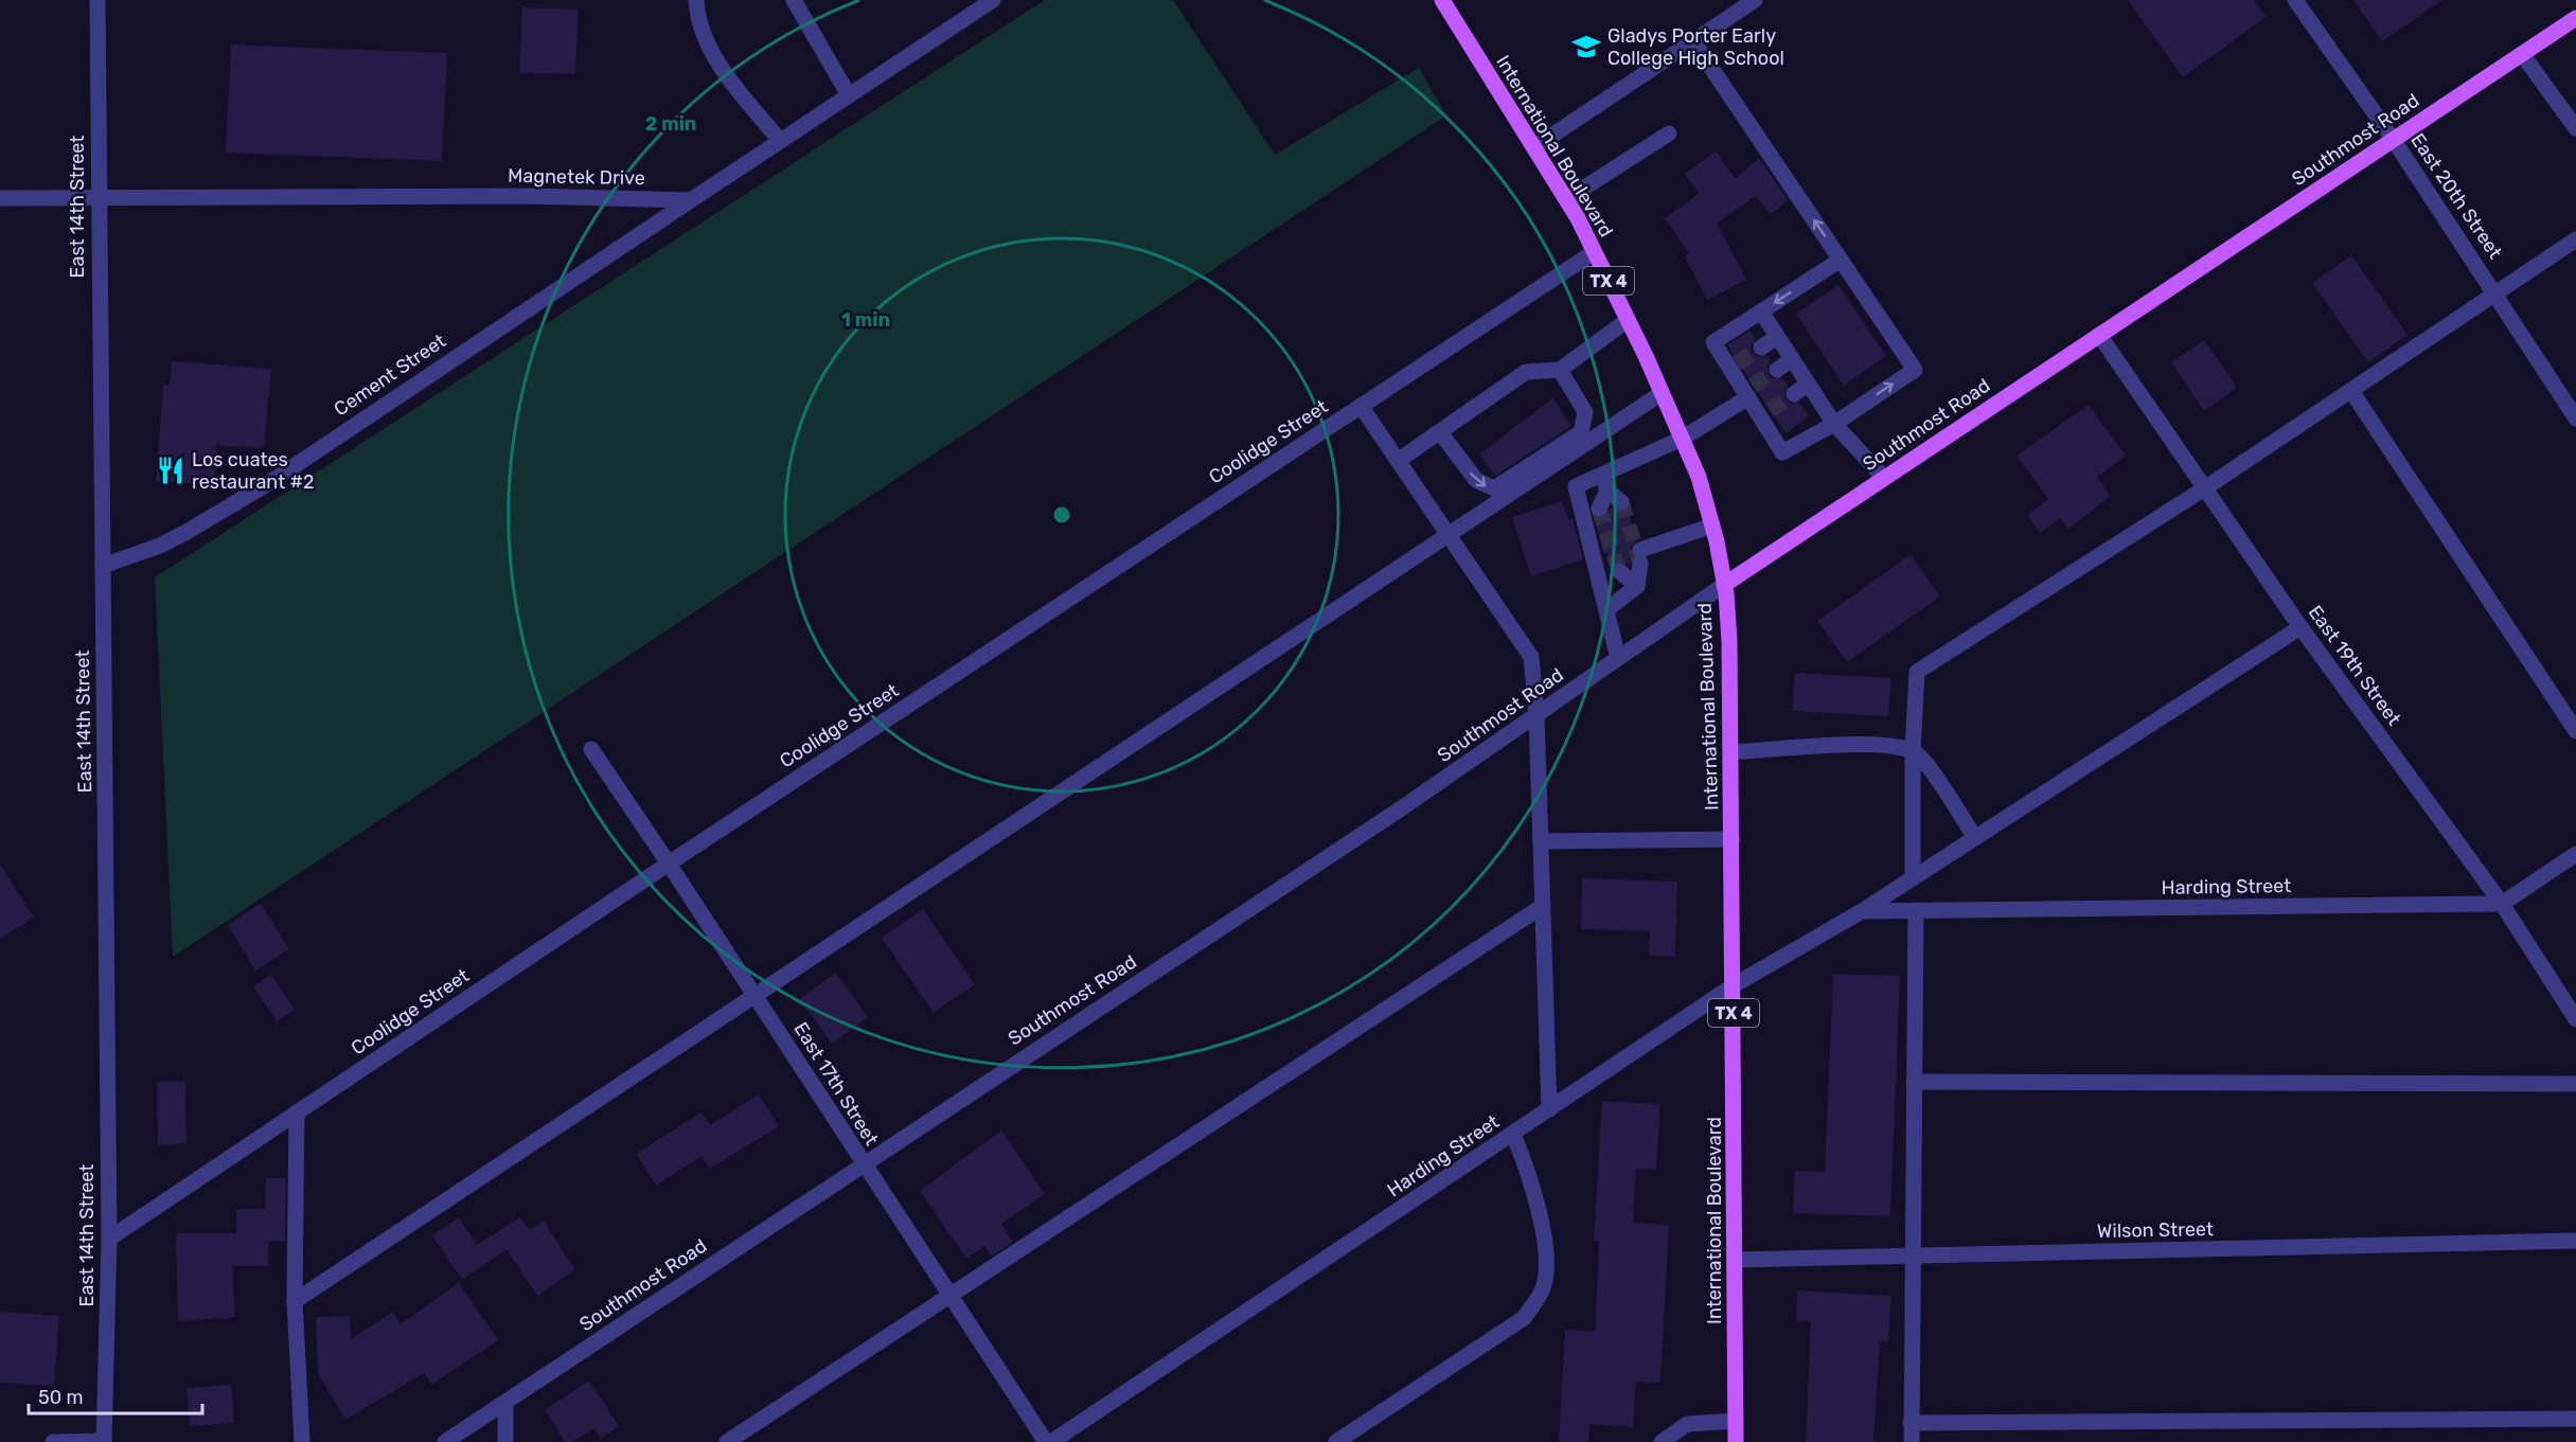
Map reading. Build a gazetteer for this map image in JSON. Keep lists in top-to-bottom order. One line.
{"streets":{"main road":["Southmost Road","International Boulevard","TX 4"],"street":["Magnetek Drive","East 20th Street","East 14th Street","Cement Street","Coolidge Street","East 19th Street","Harding Street","East 17th Street","Wilson Street"]},"crossings":[["Southmost Road","International Boulevard"],["Southmost Road","East 20th Street"],["Southmost Road","East 19th Street"],["Southmost Road","East 17th Street"],["International Boulevard","Coolidge Street"],["International Boulevard","Harding Street"],["International Boulevard","Wilson Street"],["Magnetek Drive","East 14th Street"],["Magnetek Drive","Cement Street"],["East 14th Street","Cement Street"],["East 14th Street","Coolidge Street"],["Coolidge Street","East 17th Street"],["East 19th Street","Harding Street"]],"places":{"school or university":["Gladys Porter Early College High School"],"restaurant":["Los cuates restaurant #2"]},"scale_bar":"50 m","rings":["2 min","1 min"]}
